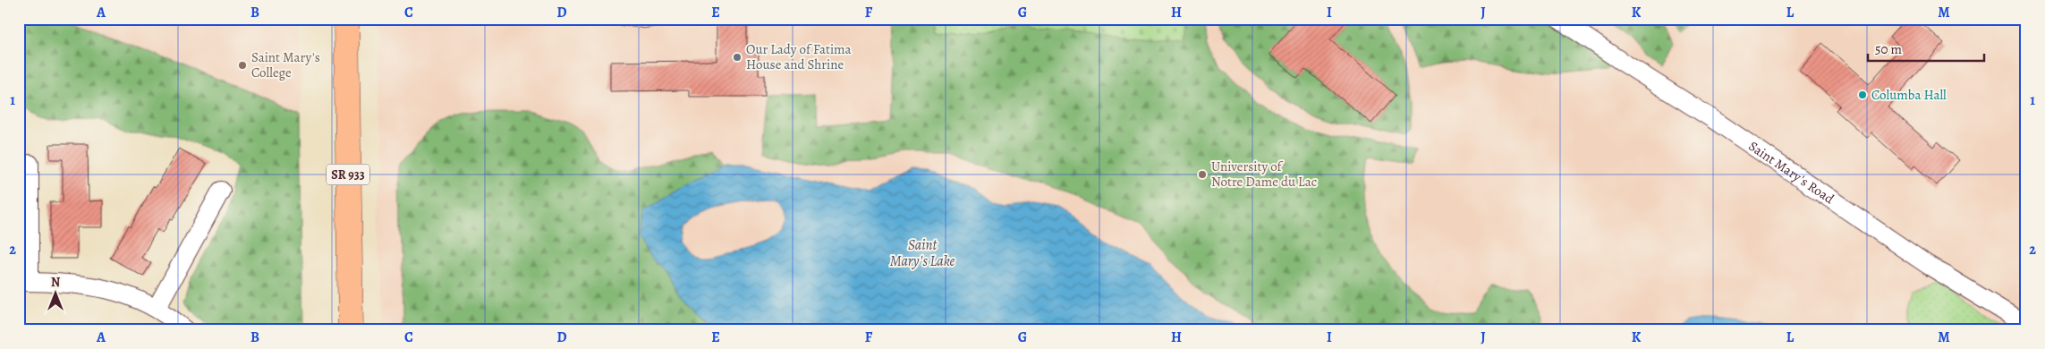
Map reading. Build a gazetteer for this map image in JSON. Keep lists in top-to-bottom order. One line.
{"streets":{"main road":["SR 933"],"street":["Saint Mary's Road"]},"water":["Saint Mary's Lake"],"places":["Our Lady of Fatima House and Shrine","Saint Mary's College","Columba Hall","University of Notre Dame du Lac"],"scale_bar":"50 m","north":"top","grid":{"columns":["A","B","C","D","E","F","G","H","I","J","K","L","M"],"rows":["1","2"]}}
